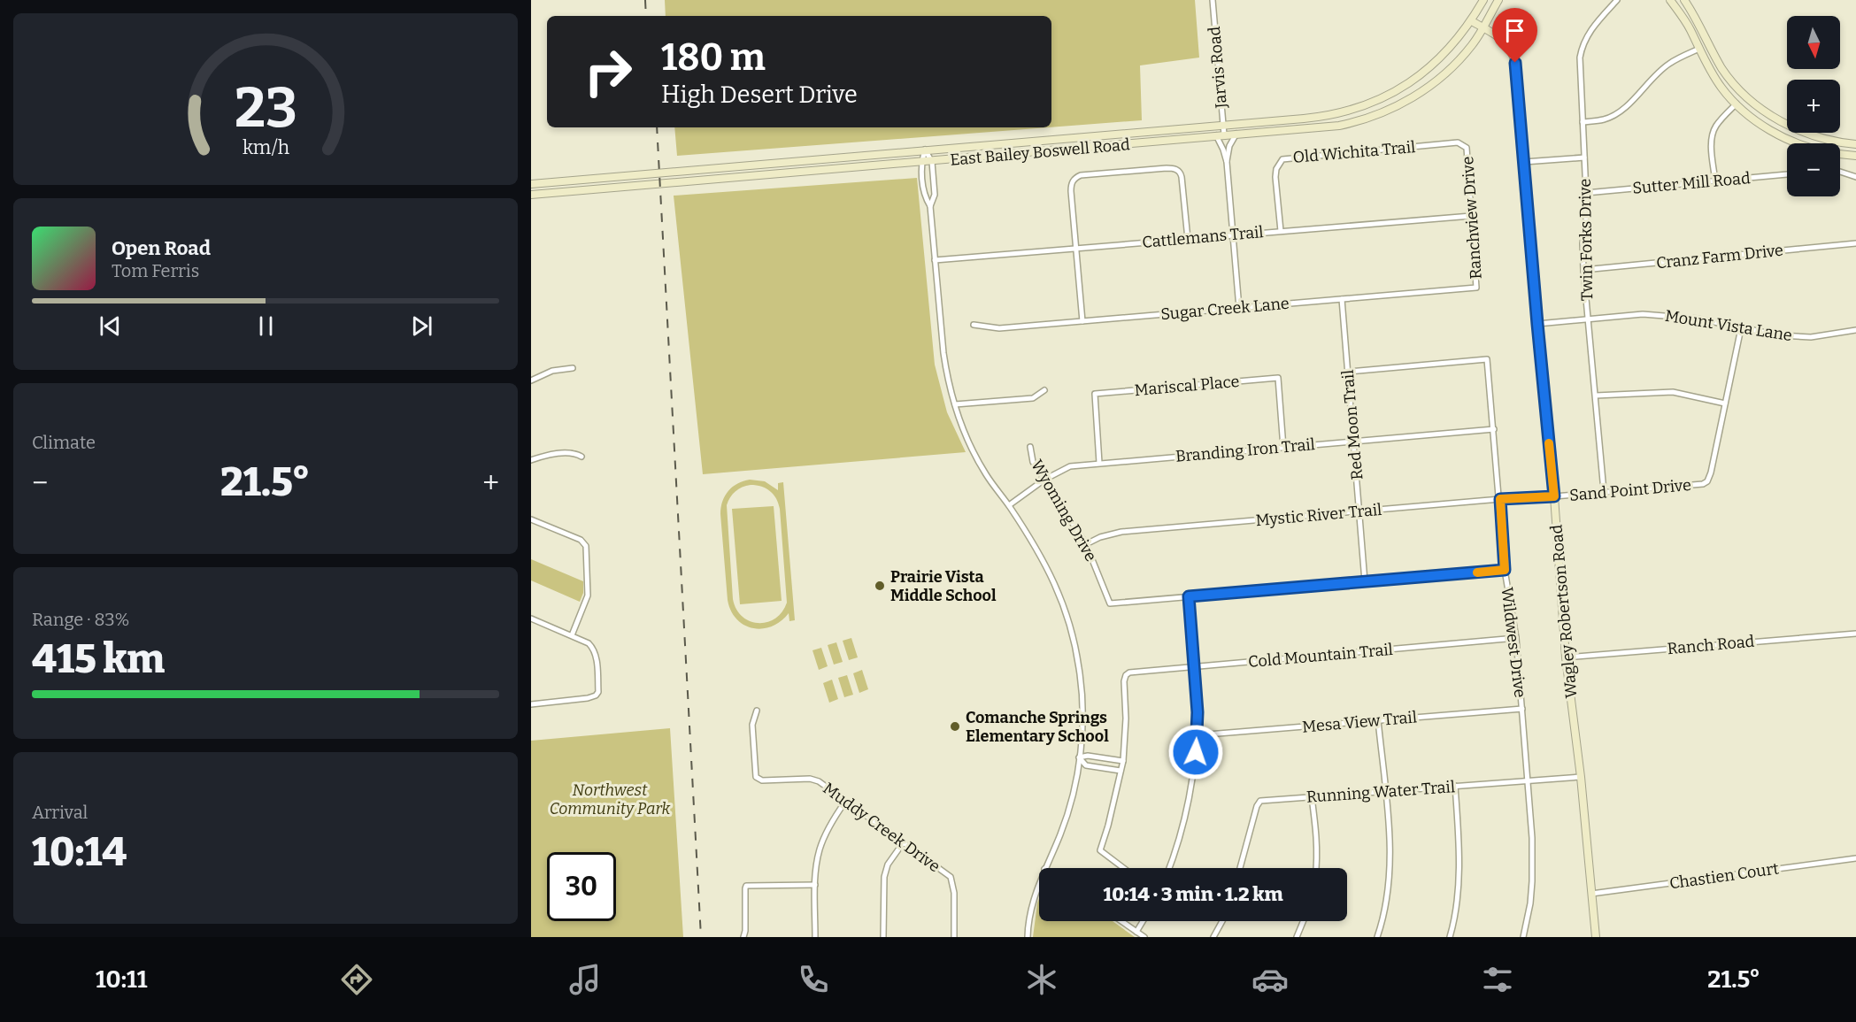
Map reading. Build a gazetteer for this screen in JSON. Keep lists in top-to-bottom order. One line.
{"streets":{"main road":["East Bailey Boswell Road","Wagley Robertson Road"],"street":["Jarvis Road","Old Wichita Trail","Sutter Mill Road","Ranchview Drive","Cattlemans Trail","Twin Forks Drive","Cranz Farm Drive","Sugar Creek Lane","Mount Vista Lane","Mariscal Place","Red Moon Trail","Branding Iron Trail","Sand Point Drive","Wyoming Drive","Mystic River Trail","Wildwest Drive","Ranch Road","Cold Mountain Trail","Mesa View Trail","Running Water Trail","Muddy Creek Drive","Chastien Court"]},"crossings":[["Jarvis Road","East Bailey Boswell Road"],["East Bailey Boswell Road","Wagley Robertson Road"],["Old Wichita Trail","Ranchview Drive"],["Old Wichita Trail","Cattlemans Trail"],["Sutter Mill Road","Twin Forks Drive"],["Ranchview Drive","Cattlemans Trail"],["Ranchview Drive","Sugar Creek Lane"],["Twin Forks Drive","Cranz Farm Drive"],["Twin Forks Drive","Mount Vista Lane"],["Twin Forks Drive","Sand Point Drive"],["Sugar Creek Lane","Red Moon Trail"],["Mount Vista Lane","Sand Point Drive"],["Mount Vista Lane","Wagley Robertson Road"],["Mariscal Place","Branding Iron Trail"],["Red Moon Trail","Branding Iron Trail"],["Red Moon Trail","Mystic River Trail"],["Red Moon Trail","Wildwest Drive"],["Branding Iron Trail","Wyoming Drive"],["Branding Iron Trail","Wildwest Drive"],["Sand Point Drive","Mystic River Trail"],["Sand Point Drive","Wagley Robertson Road"],["Wyoming Drive","Mystic River Trail"],["Mystic River Trail","Wagley Robertson Road"],["Mystic River Trail","Wildwest Drive"],["Wagley Robertson Road","Ranch Road"],["Wagley Robertson Road","Running Water Trail"],["Wagley Robertson Road","Chastien Court"],["Wildwest Drive","Cold Mountain Trail"],["Wildwest Drive","Mesa View Trail"],["Wildwest Drive","Running Water Trail"]],"parks":["Northwest Community Park"],"places":["Prairie Vista Middle School","Comanche Springs Elementary School"],"north":"bottom","page":{"map_buttons":["+","−"],"turn":["180 m","High Desert Drive"],"song":["Open Road","Tom Ferris"],"tile":["Climate",["Range · 83%","415 km"],["Arrival","10:14"]],"heat":["−","21.5°","+"],"limit":"30","trip":"10:14 · 3 min · 1.2 km","tabs":["10:11","21.5°"],"gauge":["23","km/h"]}}
